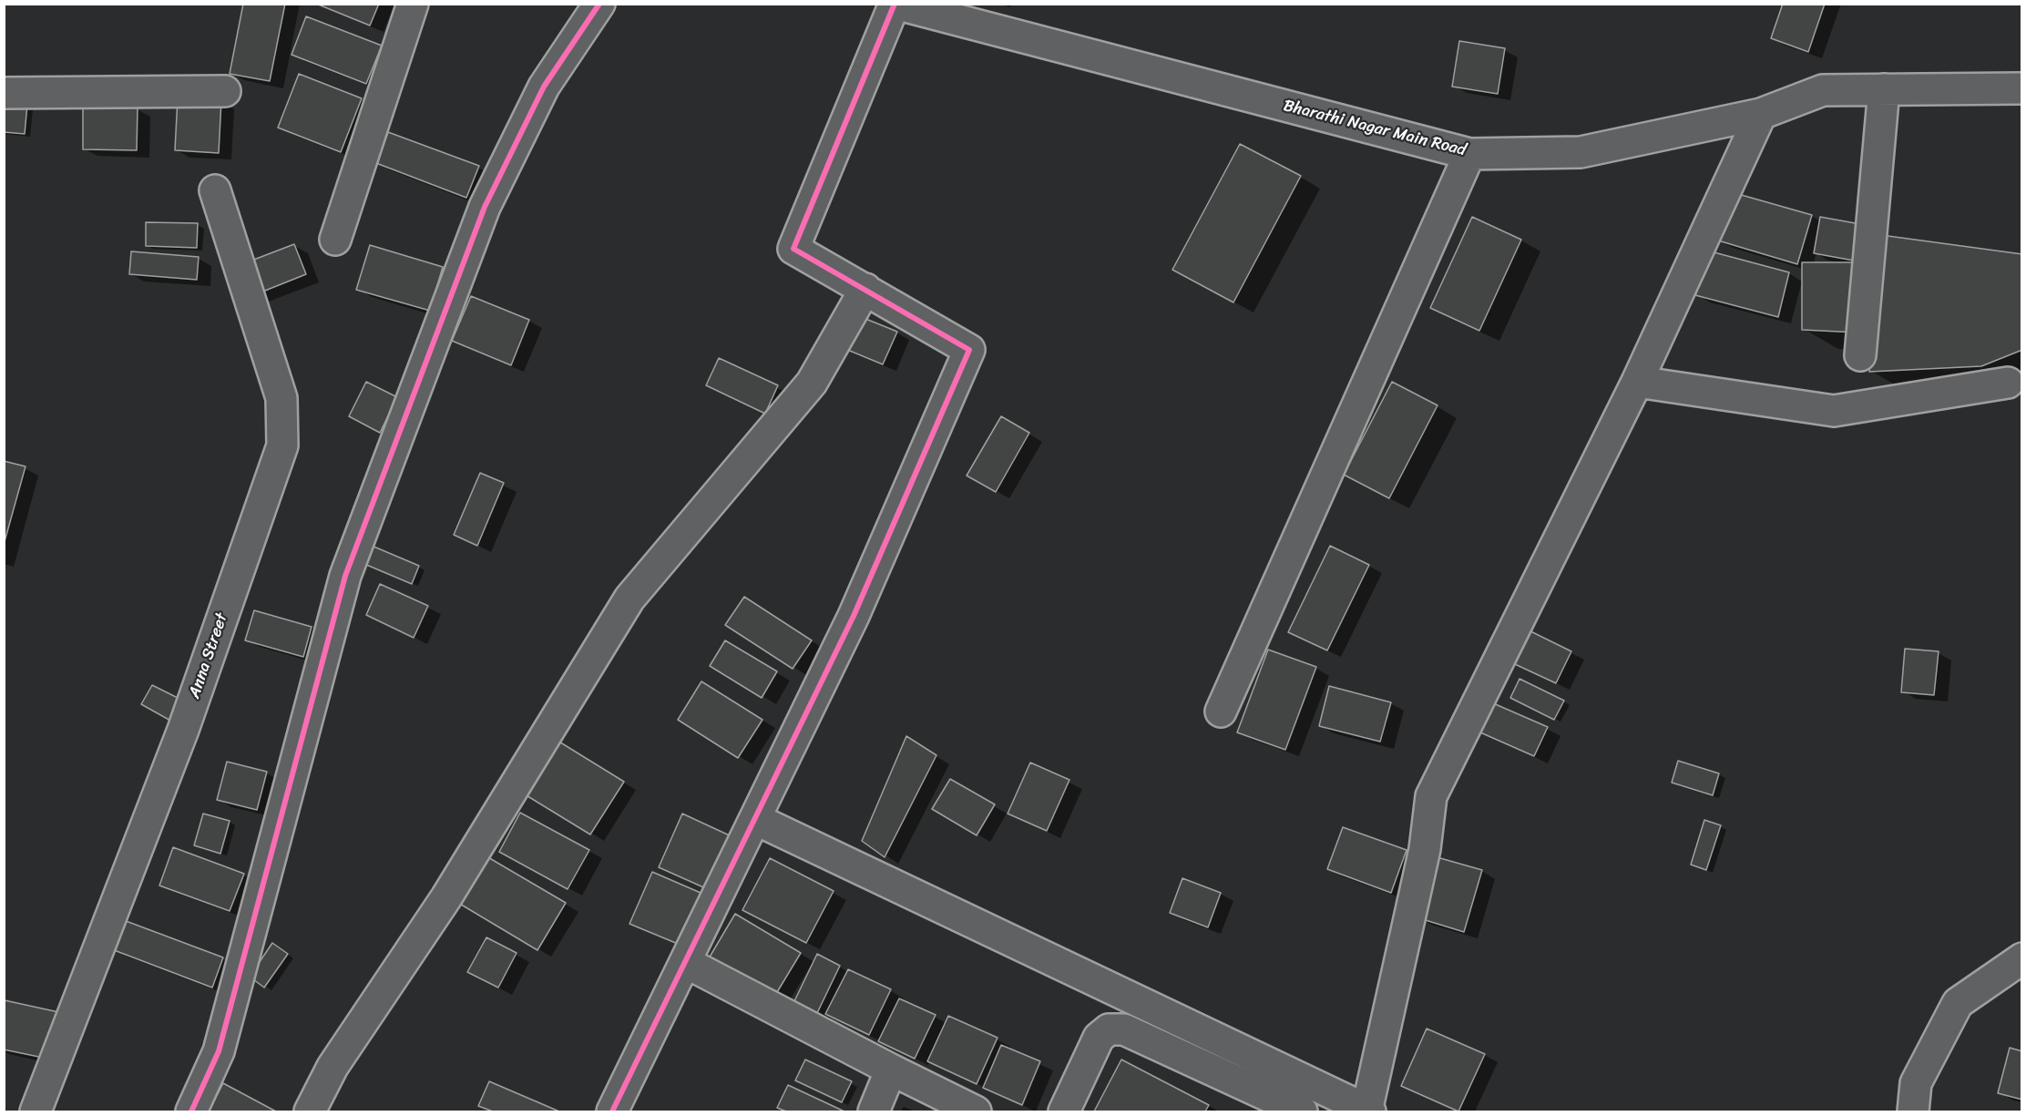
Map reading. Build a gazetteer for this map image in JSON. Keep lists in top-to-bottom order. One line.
{"streets":{"street":["Bharathi Nagar Main Road","Anna Street"]}}
